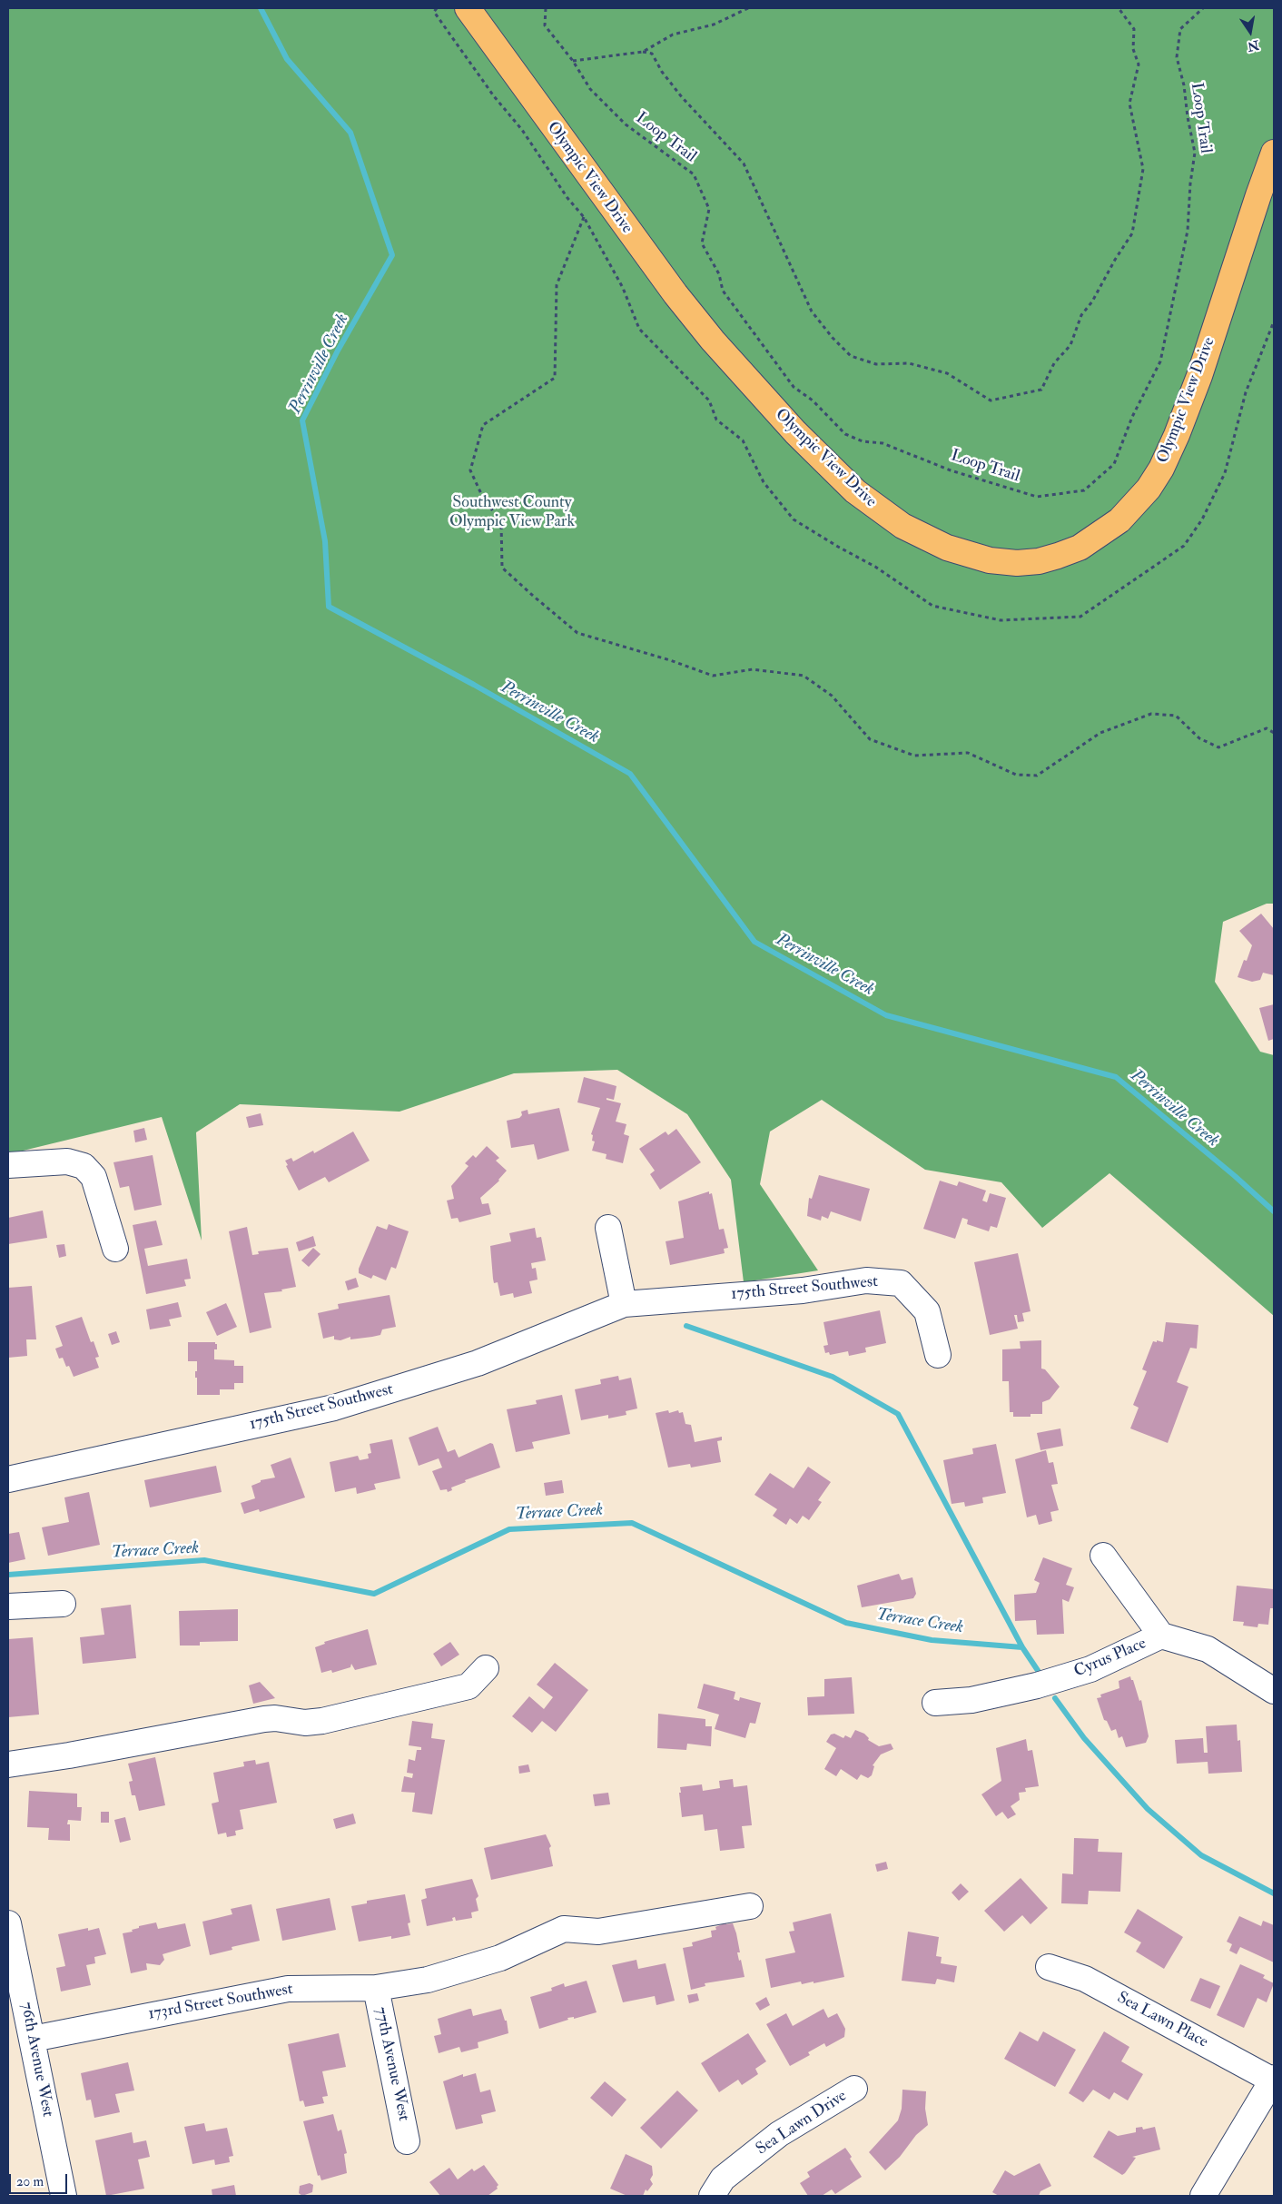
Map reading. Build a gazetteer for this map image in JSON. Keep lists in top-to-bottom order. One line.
{"streets":{"main road":["Olympic View Drive"],"street":["175th Street Southwest","Cyrus Place","173rd Street Southwest","Sea Lawn Place","76th Avenue West","77th Avenue West","Sea Lawn Drive"],"path":["Loop Trail"]},"crossings":[["173rd Street Southwest","76th Avenue West"],["173rd Street Southwest","77th Avenue West"]],"water":["Perrinville Creek","Terrace Creek"],"parks":["Southwest County Olympic View Park"],"scale_bar":"20 m","north":"bottom"}
